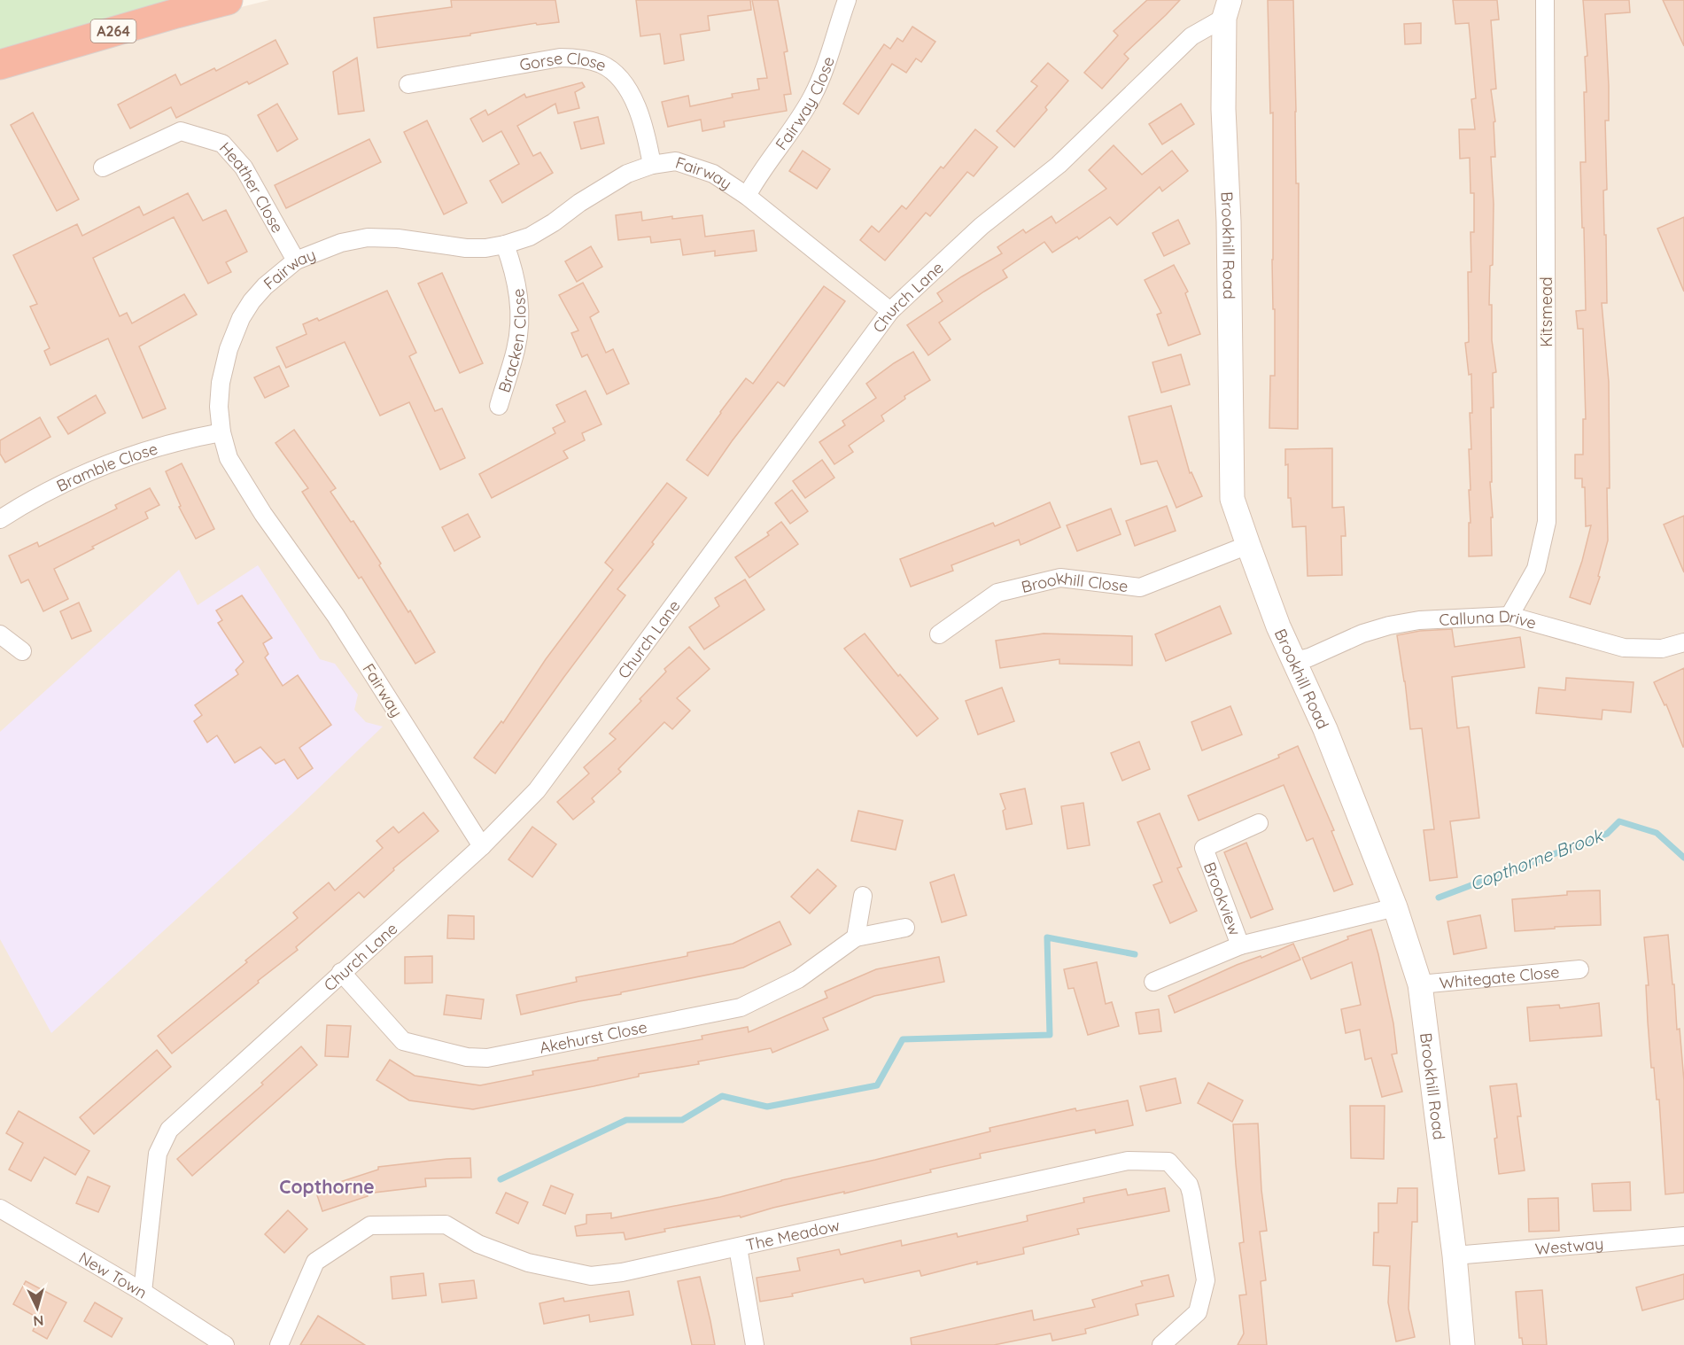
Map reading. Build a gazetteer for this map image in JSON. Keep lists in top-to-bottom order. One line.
{"streets":{"highway":["A264"],"street":["Gorse Close","Fairway Close","Fairway","Heather Close","Brookhill Road","Church Lane","Kitsmead","Bracken Close","Bramble Close","Brookhill Close","Calluna Drive","Brookview","Whitegate Close","Akehurst Close","The Meadow","Westway","New Town"]},"crossings":[["Gorse Close","Fairway"],["Fairway Close","Fairway"],["Fairway","Heather Close"],["Fairway","Church Lane"],["Fairway","Bracken Close"],["Fairway","Bramble Close"],["Brookhill Road","Church Lane"],["Brookhill Road","Brookhill Close"],["Brookhill Road","Calluna Drive"],["Brookhill Road","Brookview"],["Brookhill Road","Whitegate Close"],["Brookhill Road","Westway"],["Church Lane","Akehurst Close"],["Church Lane","New Town"],["Kitsmead","Calluna Drive"]],"districts":["Copthorne"],"water":["Copthorne Brook"],"north":"bottom"}
